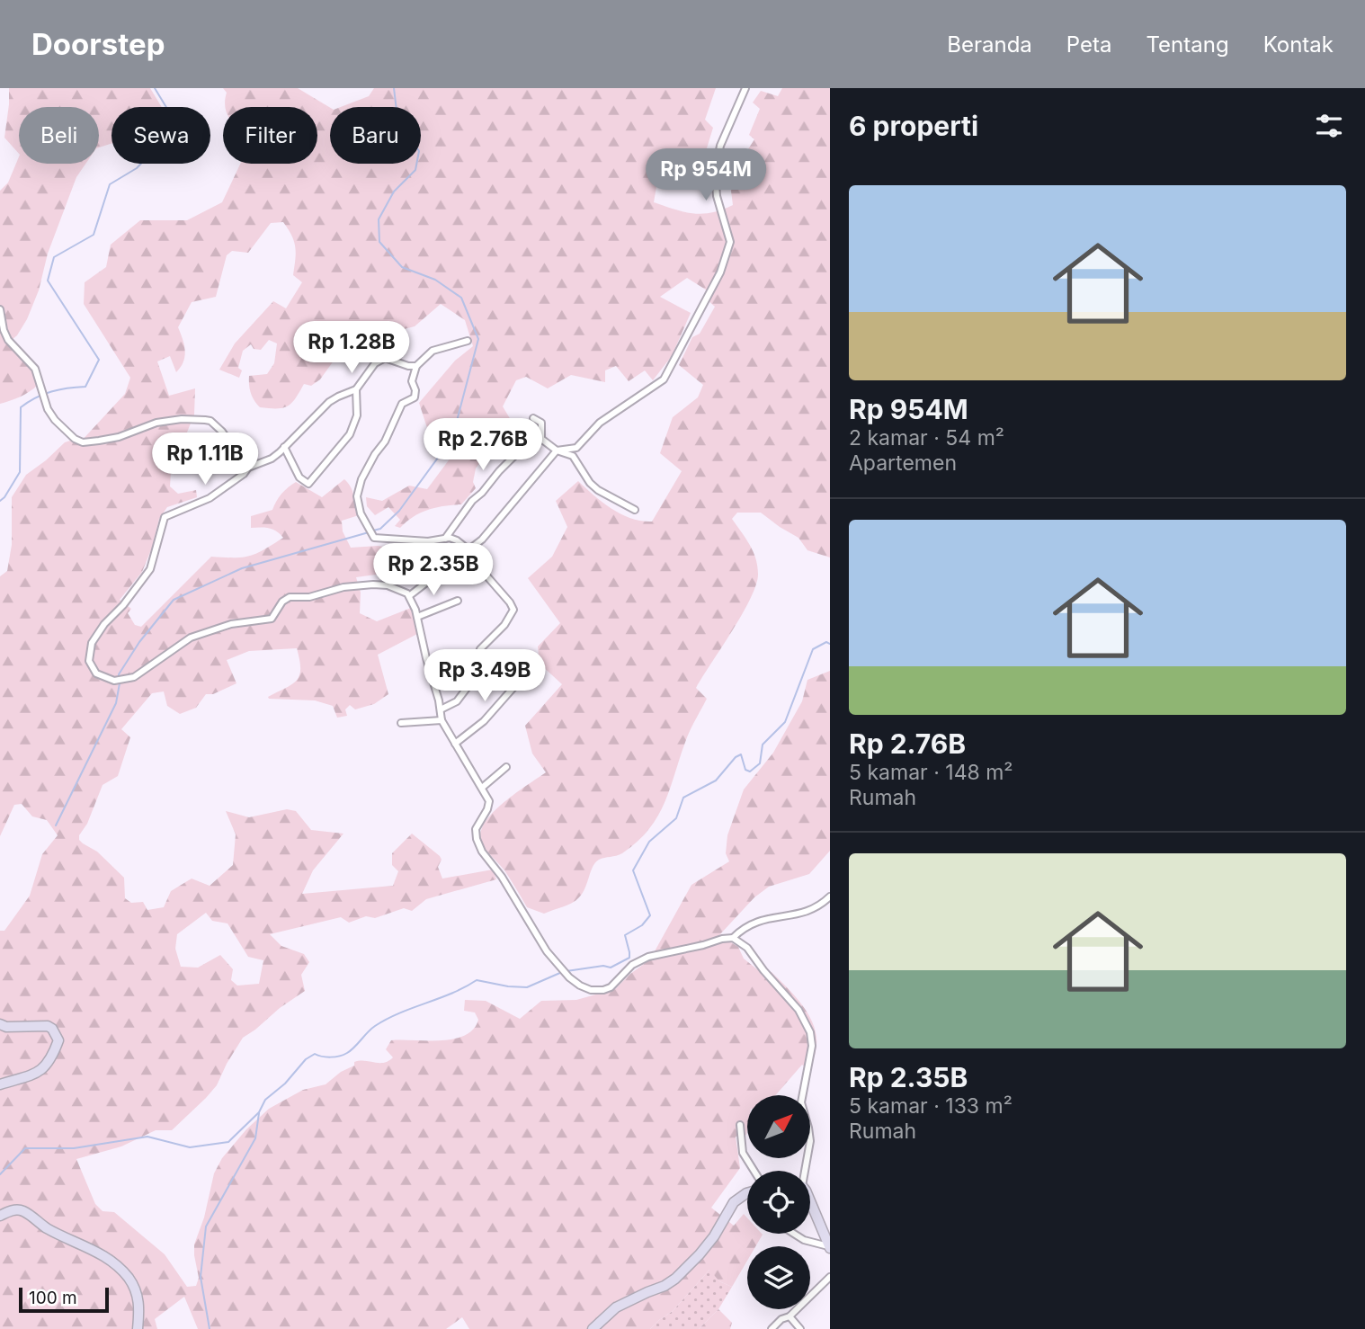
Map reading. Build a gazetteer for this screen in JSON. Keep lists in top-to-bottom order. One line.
{"scale_bar":"100 m","north":"top right","page":{"header":"Doorstep","nav":["Beranda","Peta","Tentang","Kontak"],"heading":"6 properti","chip":["Beli","Sewa","Filter","Baru"],"price":["Rp 954M","Rp 1.28B","Rp 2.76B","Rp 1.11B","Rp 2.35B","Rp 3.49B"],"list":[{"name":"Rp 954M","note":"2 kamar · 54 m² · Apartemen"},{"name":"Rp 2.76B","note":"5 kamar · 148 m² · Rumah"},{"name":"Rp 2.35B","note":"5 kamar · 133 m² · Rumah"}],"scale":"100 m"}}
